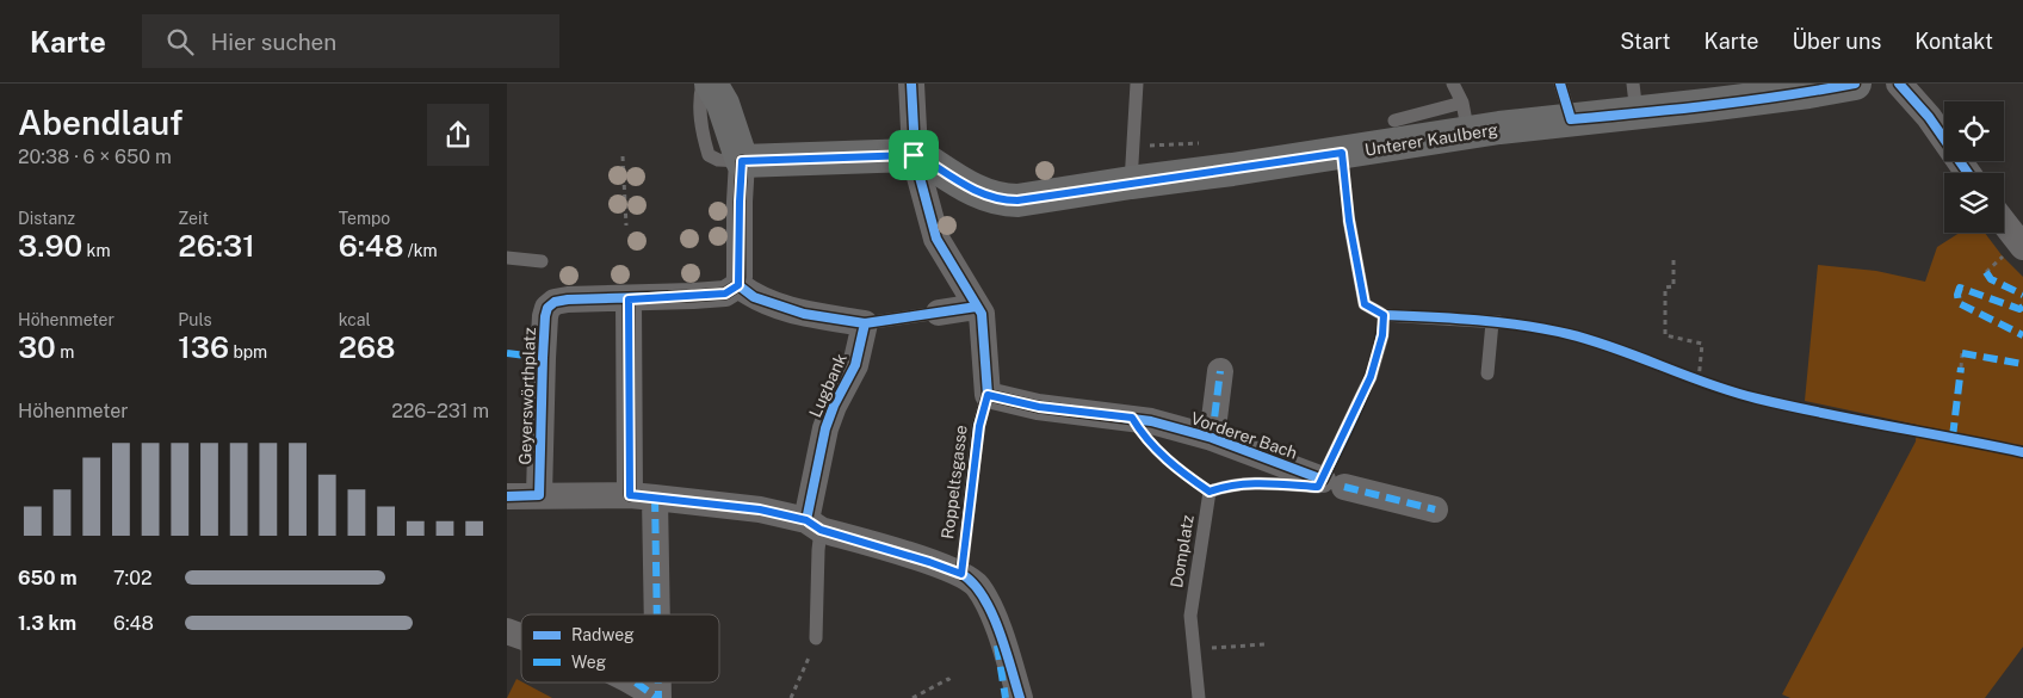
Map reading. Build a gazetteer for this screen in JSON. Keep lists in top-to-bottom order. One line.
{"streets":{"street":["Unterer Kaulberg","Lugbank","Geyerswörthplatz","Vorderer Bach"],"lane":["Roppeltsgasse","Domplatz"]},"crossings":[["Vorderer Bach","Roppeltsgasse"]],"legend":["Radweg","Weg"],"page":{"header":"Karte","search":"Hier suchen","nav":["Start","Karte","Über uns","Kontakt"],"heading":["Abendlauf","20:38 · 6 × 650 m"],"stats":[["Distanz","3.90 km"],["Zeit","26:31"],["Tempo","6:48 /km"],["Höhenmeter","30 m"],["Puls","136 bpm"],["kcal","268"]],"chart":["Höhenmeter","226–231 m"],"list":[{"name":"650 m","note":"7:02"},{"name":"1.3 km","note":"6:48"}]}}
